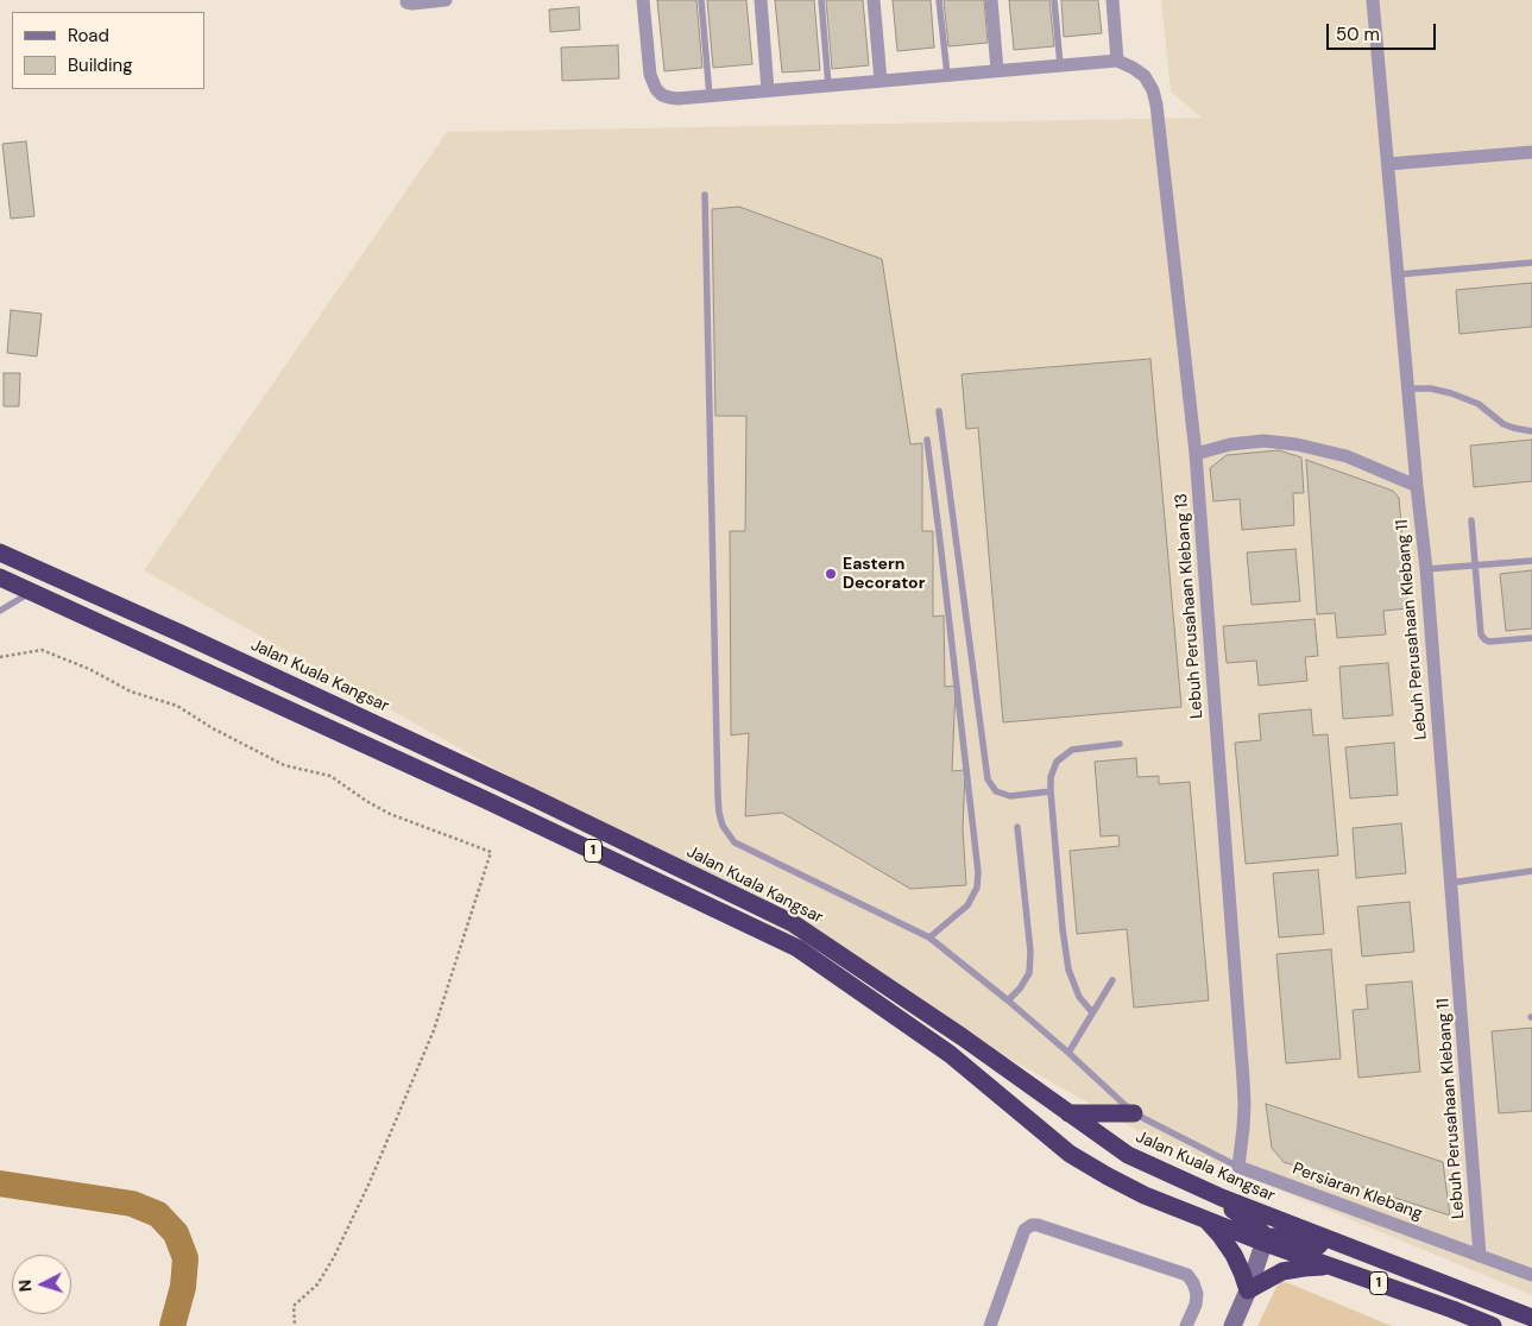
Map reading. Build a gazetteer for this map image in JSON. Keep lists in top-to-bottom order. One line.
{"streets":{"highway":["Jalan Kuala Kangsar","1"],"street":["Lebuh Perusahaan Klebang 13","Lebuh Perusahaan Klebang 11","Persiaran Klebang"]},"crossings":[["Lebuh Perusahaan Klebang 13","Persiaran Klebang"],["Lebuh Perusahaan Klebang 11","Persiaran Klebang"]],"places":["Eastern Decorator"],"legend":["Road","Building"],"scale_bar":"50 m","north":"left"}
